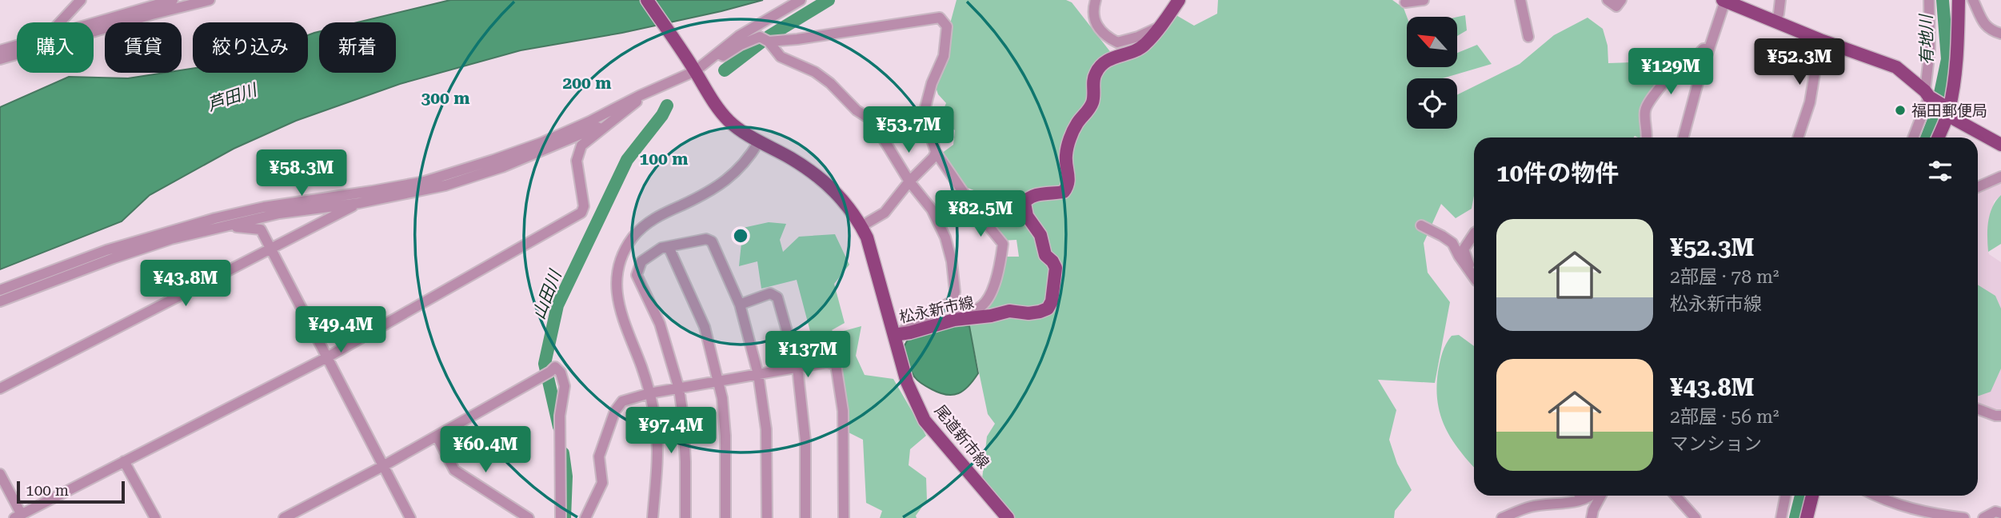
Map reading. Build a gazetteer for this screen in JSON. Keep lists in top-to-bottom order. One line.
{"streets":{"main road":["松永新市線","尾道新市線"]},"crossings":[["松永新市線","尾道新市線"]],"water":["有地川","芦田川","山田川"],"places":["福田郵便局"],"scale_bar":"100 m","north":"top left","page":{"chip":["購入","賃貸","絞り込み","新着"],"price":["¥52.3M","¥129M","¥53.7M","¥58.3M","¥82.5M","¥43.8M","¥49.4M","¥137M","¥97.4M","¥60.4M"],"heading":"10件の物件","list":[{"name":"¥52.3M","note":"2部屋 · 78 m² · 松永新市線"},{"name":"¥43.8M","note":"2部屋 · 56 m² · マンション"}],"scale":"100 m"},"rings":["200 m","300 m","100 m"]}
